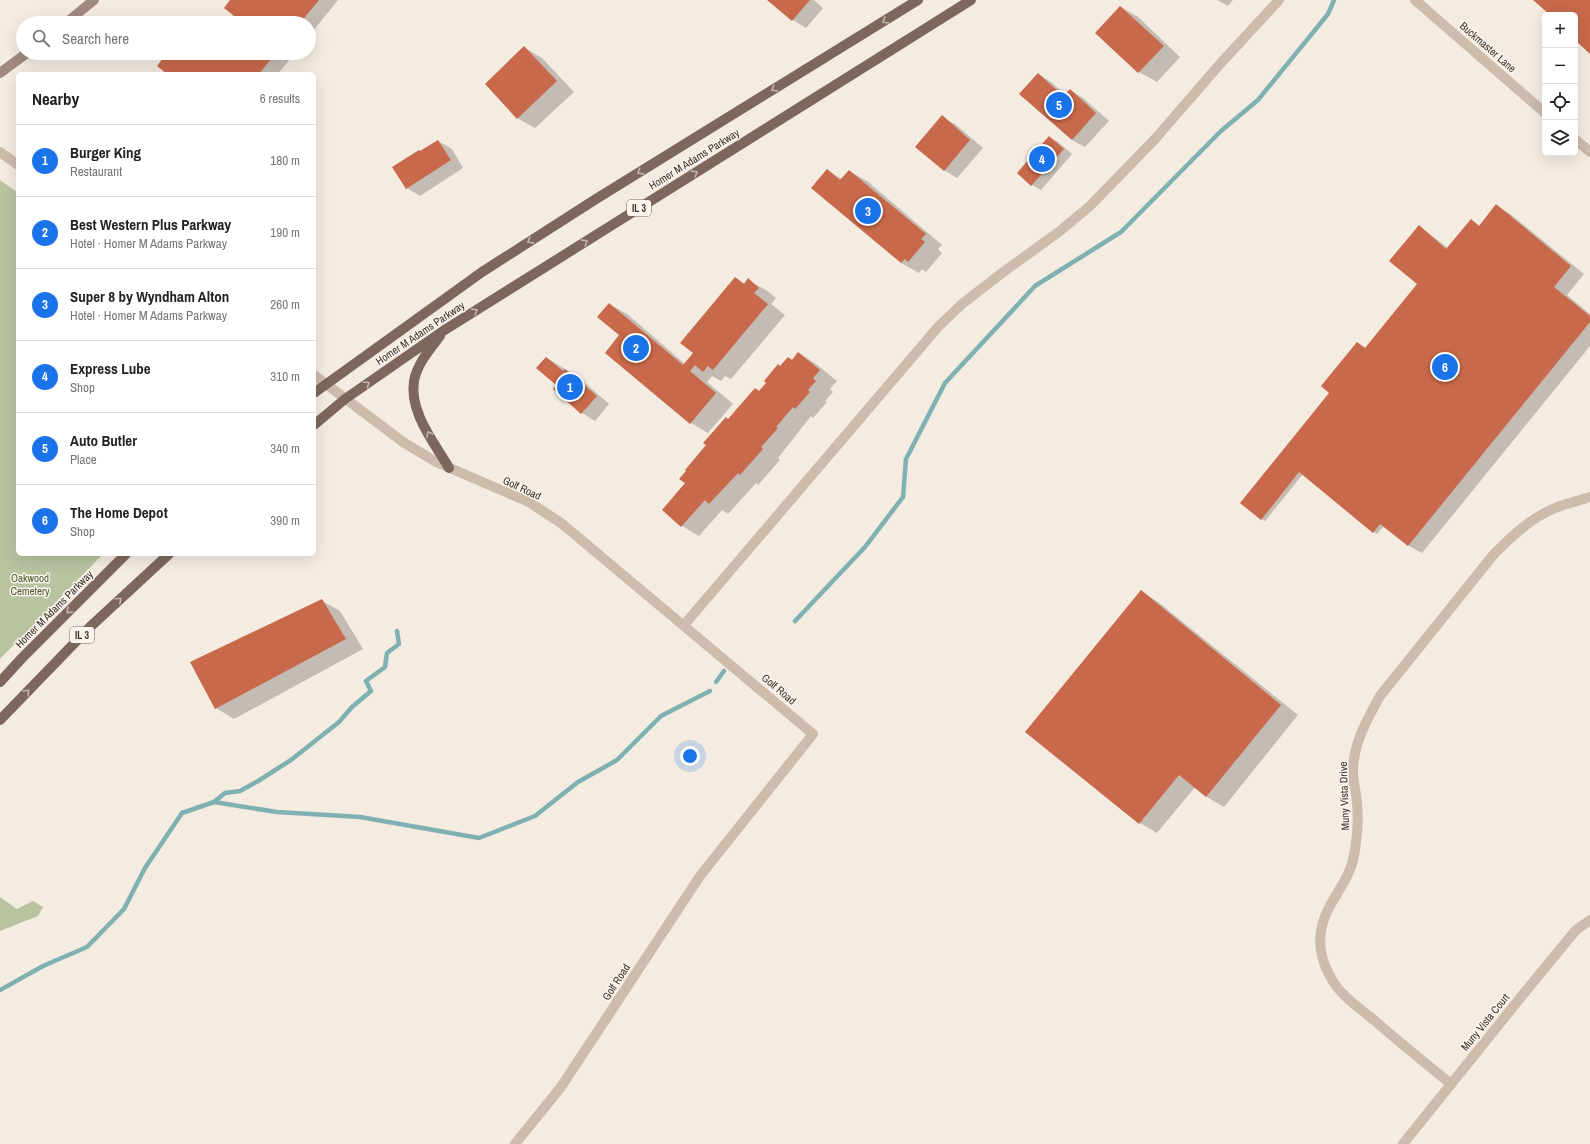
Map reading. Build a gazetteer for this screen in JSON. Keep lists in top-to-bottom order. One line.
{"streets":{"main road":["Homer M Adams Parkway","IL 3"],"street":["Buckmaster Lane","Golf Road","Muny Vista Drive","Muny Vista Court"]},"crossings":[["Homer M Adams Parkway","Golf Road"],["Muny Vista Drive","Muny Vista Court"]],"parks":["Oakwood Cemetery"],"page":{"map_buttons":["+","−"],"search":"Search here","heading":["Nearby","6 results"],"pins":["5","4","3","2","6","1"],"list":[{"mark":"1","name":"Burger King","note":"Restaurant","value":"180 m"},{"mark":"2","name":"Best Western Plus Parkway","note":"Hotel · Homer M Adams Parkway","value":"190 m"},{"mark":"3","name":"Super 8 by Wyndham Alton","note":"Hotel · Homer M Adams Parkway","value":"260 m"},{"mark":"4","name":"Express Lube","note":"Shop","value":"310 m"},{"mark":"5","name":"Auto Butler","note":"Place","value":"340 m"},{"mark":"6","name":"The Home Depot","note":"Shop","value":"390 m"}]}}
